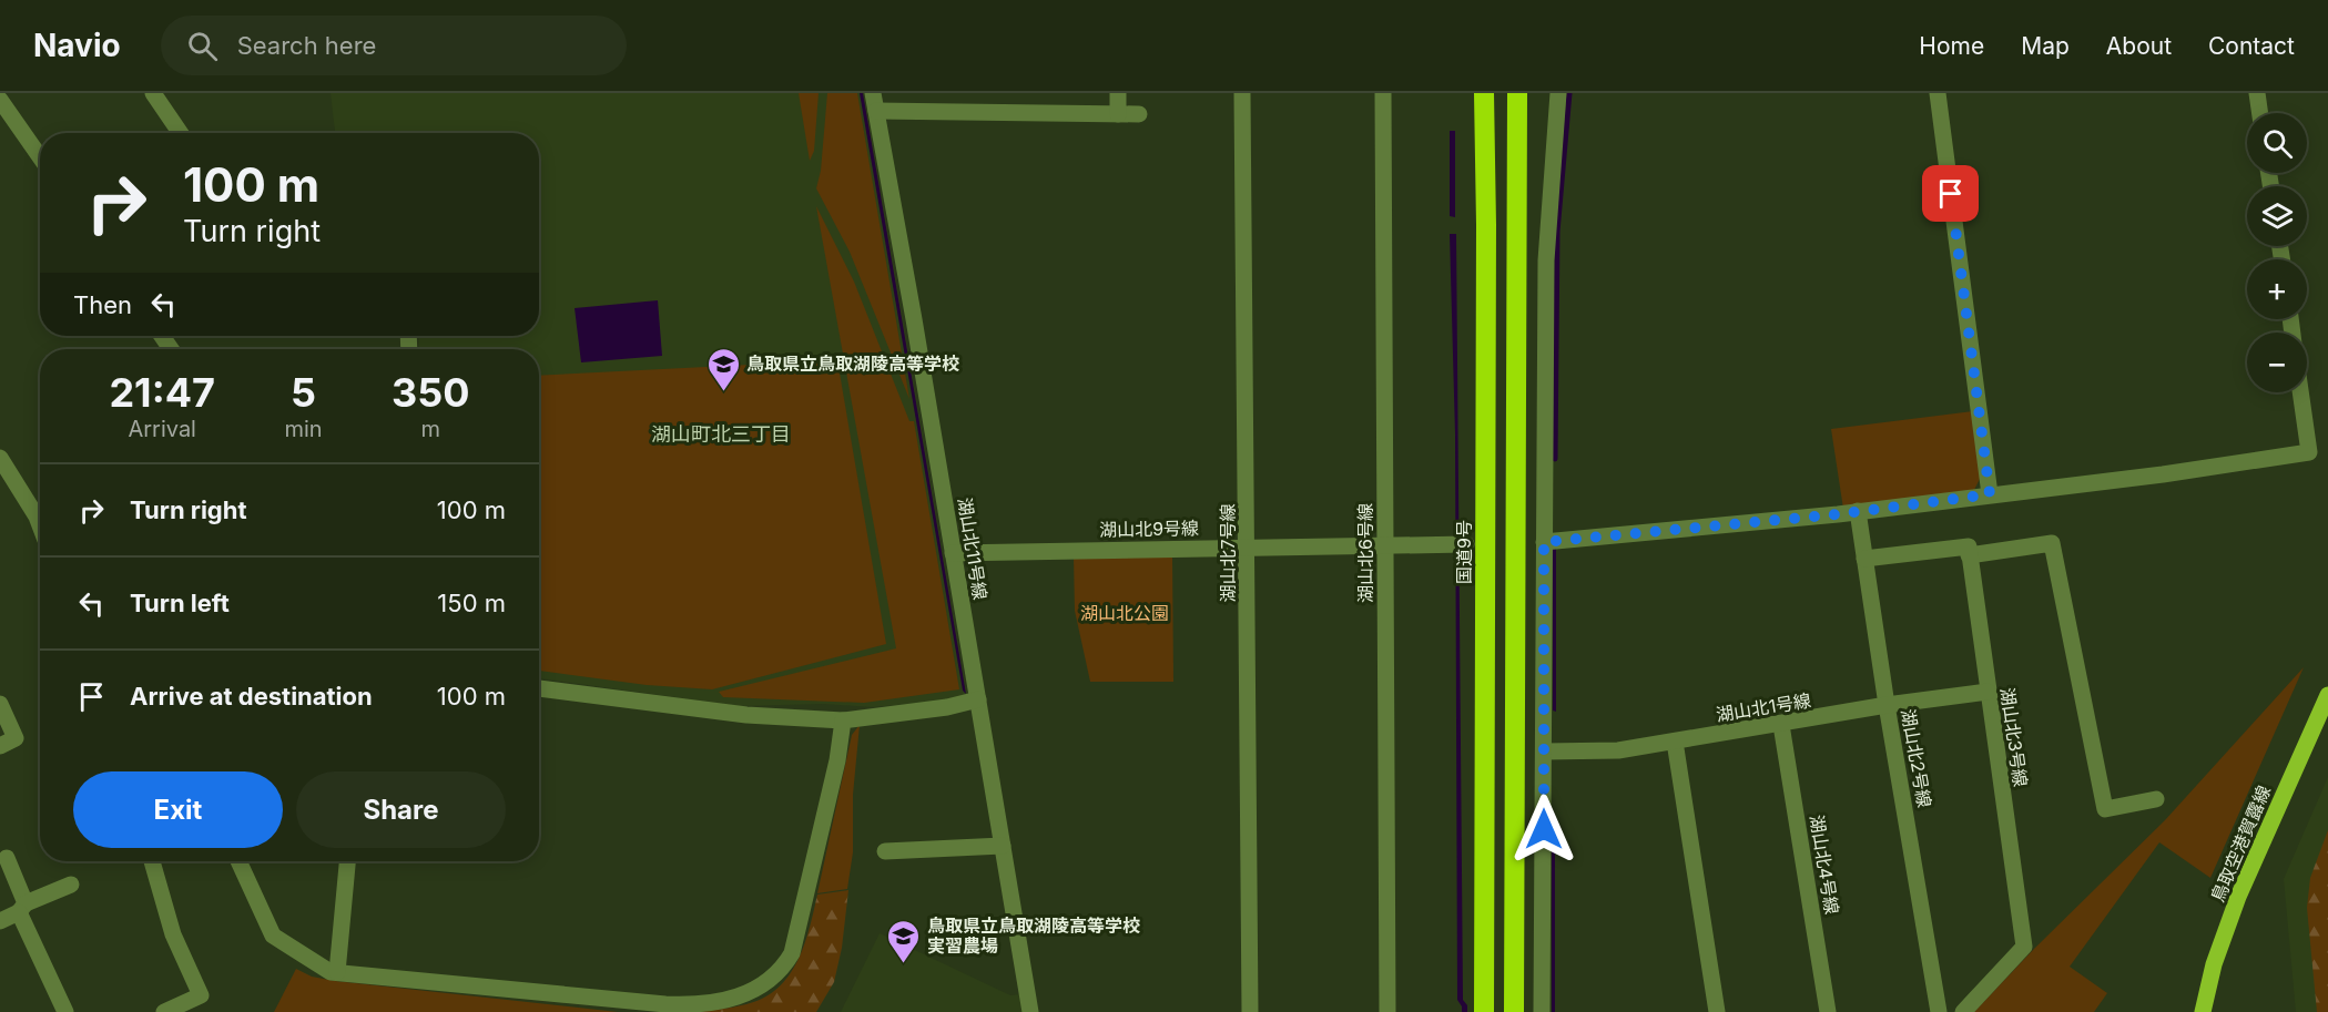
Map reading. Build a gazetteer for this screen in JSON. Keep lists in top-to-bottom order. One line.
{"streets":{"highway":["国道9号"],"main road":["鳥取空港賀露線"],"street":["湖山北9号線","湖山北11号線","湖山北7号線","湖山北6号線","湖山北1号線","湖山北3号線","湖山北2号線","湖山北4号線"]},"crossings":[["湖山北9号線","湖山北11号線"],["湖山北9号線","湖山北7号線"],["湖山北9号線","湖山北6号線"],["湖山北1号線","湖山北3号線"],["湖山北1号線","湖山北2号線"],["湖山北1号線","湖山北4号線"]],"districts":["湖山町北三丁目"],"parks":["湖山北公園"],"places":{"school or university":["鳥取県立鳥取湖陵高等学校","鳥取県立鳥取湖陵高等学校 実習農場"]},"page":{"header":"Navio","search":"Search here","nav":["Home","Map","About","Contact"],"map_buttons":["+","−"],"turn":["100 m","Turn right"],"then":"Then","eta":["21:47","Arrival","5","min","350","m"],"list":[{"name":"Turn right","value":"100 m"},{"name":"Turn left","value":"150 m"},{"name":"Arrive at destination","value":"100 m"}],"buttons":["Exit","Share"]}}
